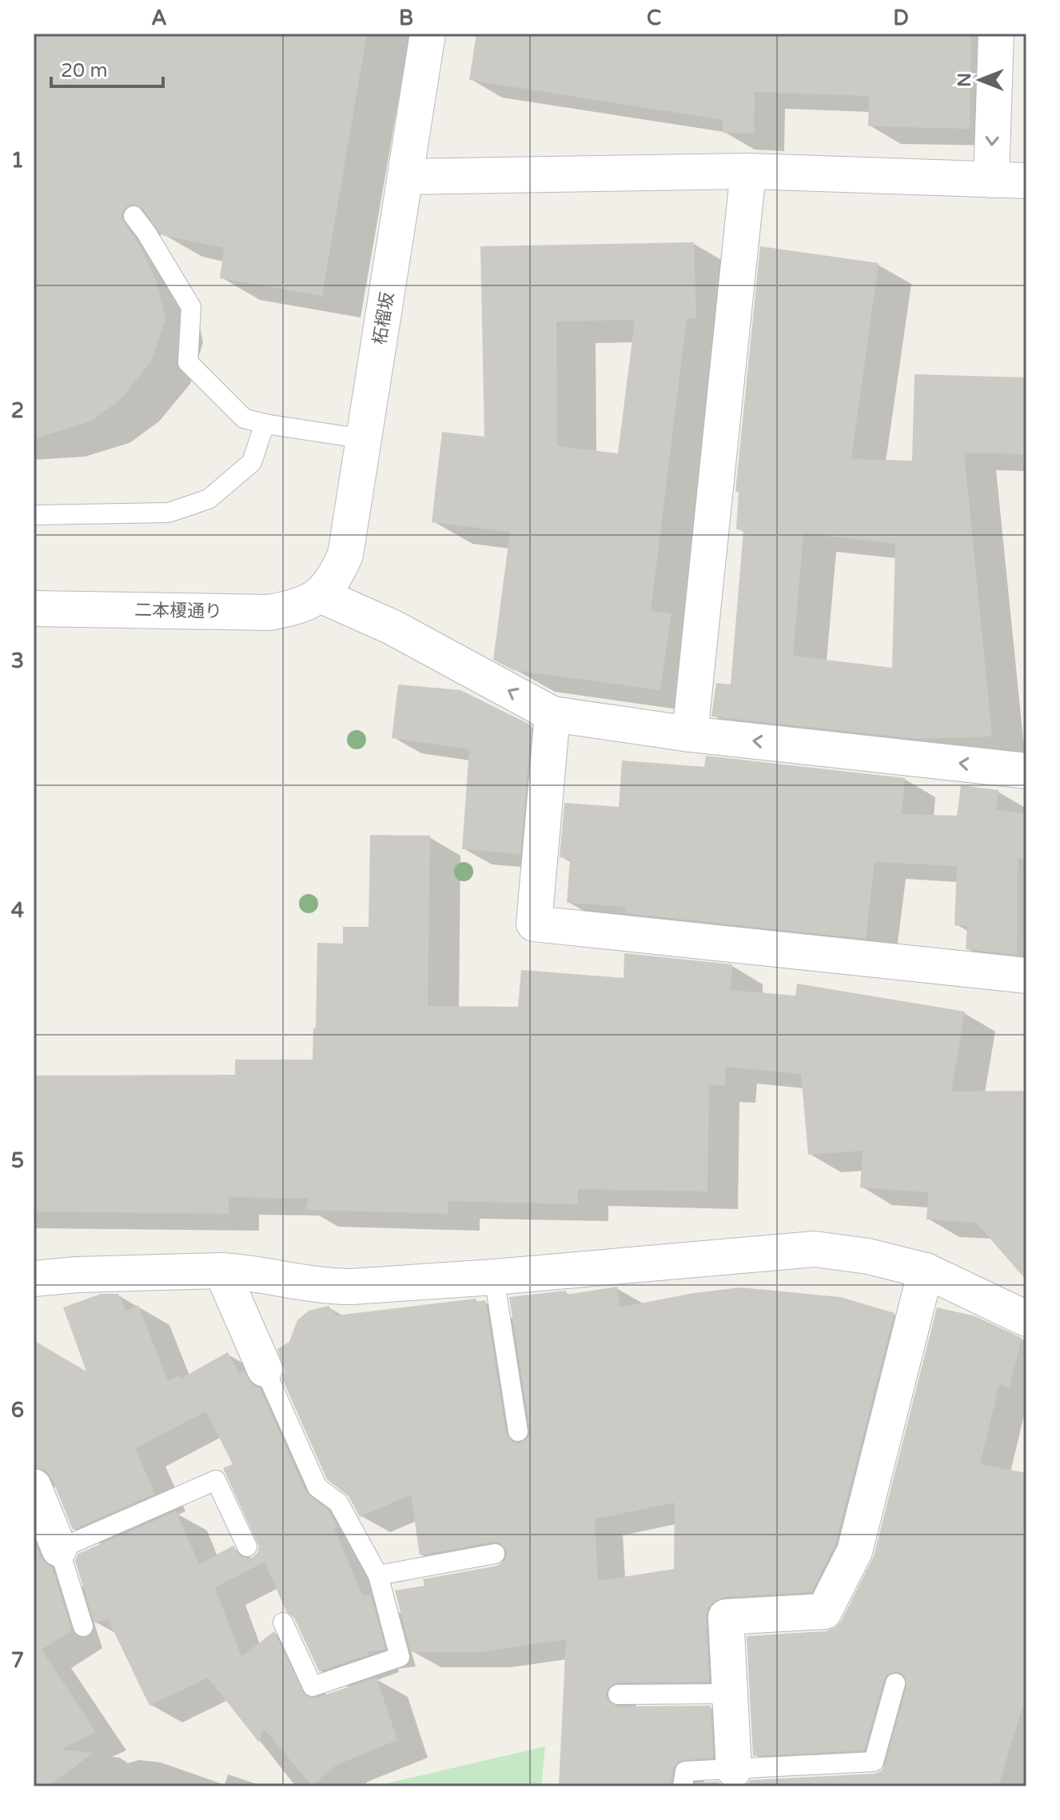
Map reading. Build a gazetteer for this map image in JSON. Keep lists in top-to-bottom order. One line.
{"streets":{"street":["柘榴坂","二本榎通り"]},"crossings":[["柘榴坂","二本榎通り"]],"scale_bar":"20 m","north":"left","grid":{"columns":["A","B","C","D"],"rows":["1","2","3","4","5","6","7"]}}
